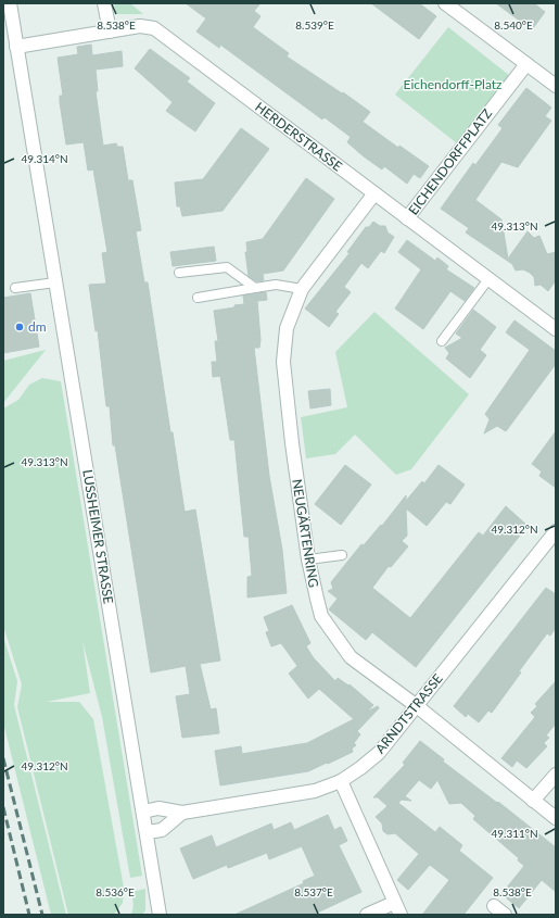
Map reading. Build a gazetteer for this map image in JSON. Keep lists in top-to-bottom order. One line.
{"streets":{"street":["HERDERSTRASSE","EICHENDORFFPLATZ","NEUGÄRTENRING","LUSSHEIMER STRASSE","ARNDTSTRASSE"]},"crossings":[["HERDERSTRASSE","EICHENDORFFPLATZ"],["HERDERSTRASSE","NEUGÄRTENRING"],["HERDERSTRASSE","LUSSHEIMER STRASSE"],["NEUGÄRTENRING","ARNDTSTRASSE"],["LUSSHEIMER STRASSE","ARNDTSTRASSE"]],"parks":["Eichendorff-Platz"],"places":["dm"],"coordinates":["8.538°E","8.539°E","8.540°E","49.314°N","49.313°N","49.312°N","49.311°N","8.536°E","8.537°E"]}
